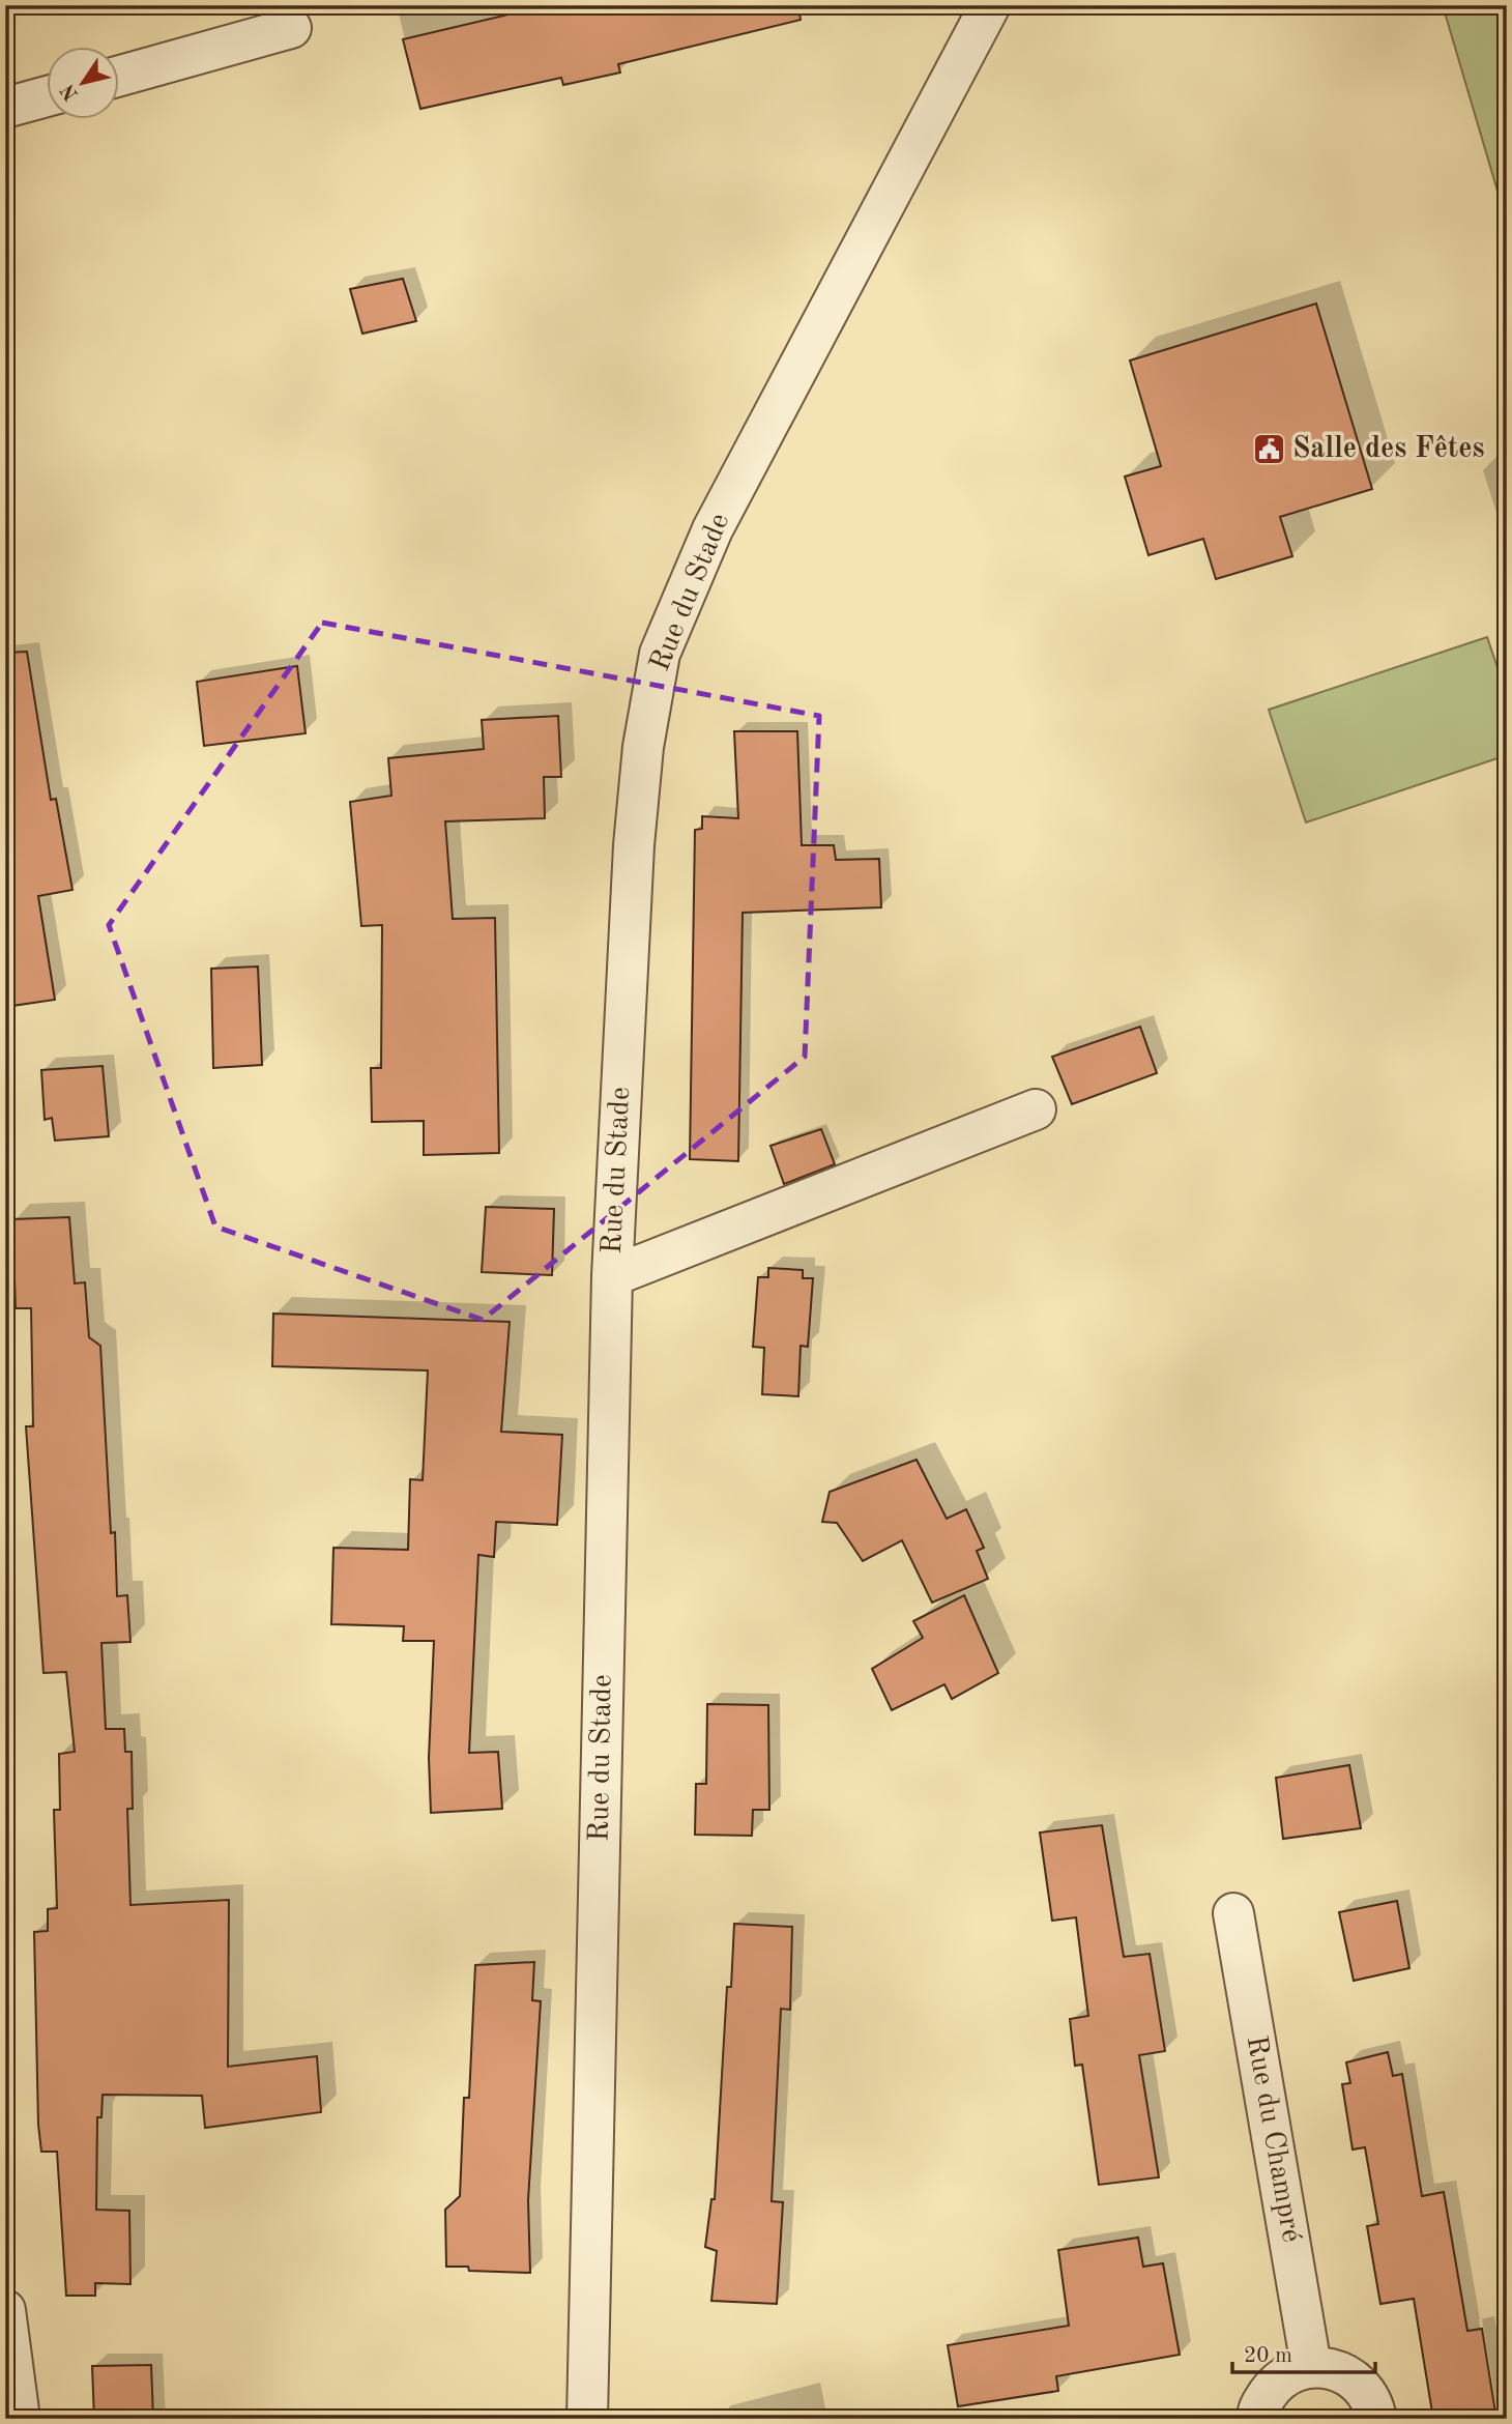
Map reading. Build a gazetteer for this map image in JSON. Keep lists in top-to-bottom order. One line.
{"streets":{"street":["Rue du Stade","Rue du Champré"]},"places":{"public building":["Salle des Fêtes"]},"scale_bar":"20 m","north":"bottom left"}
